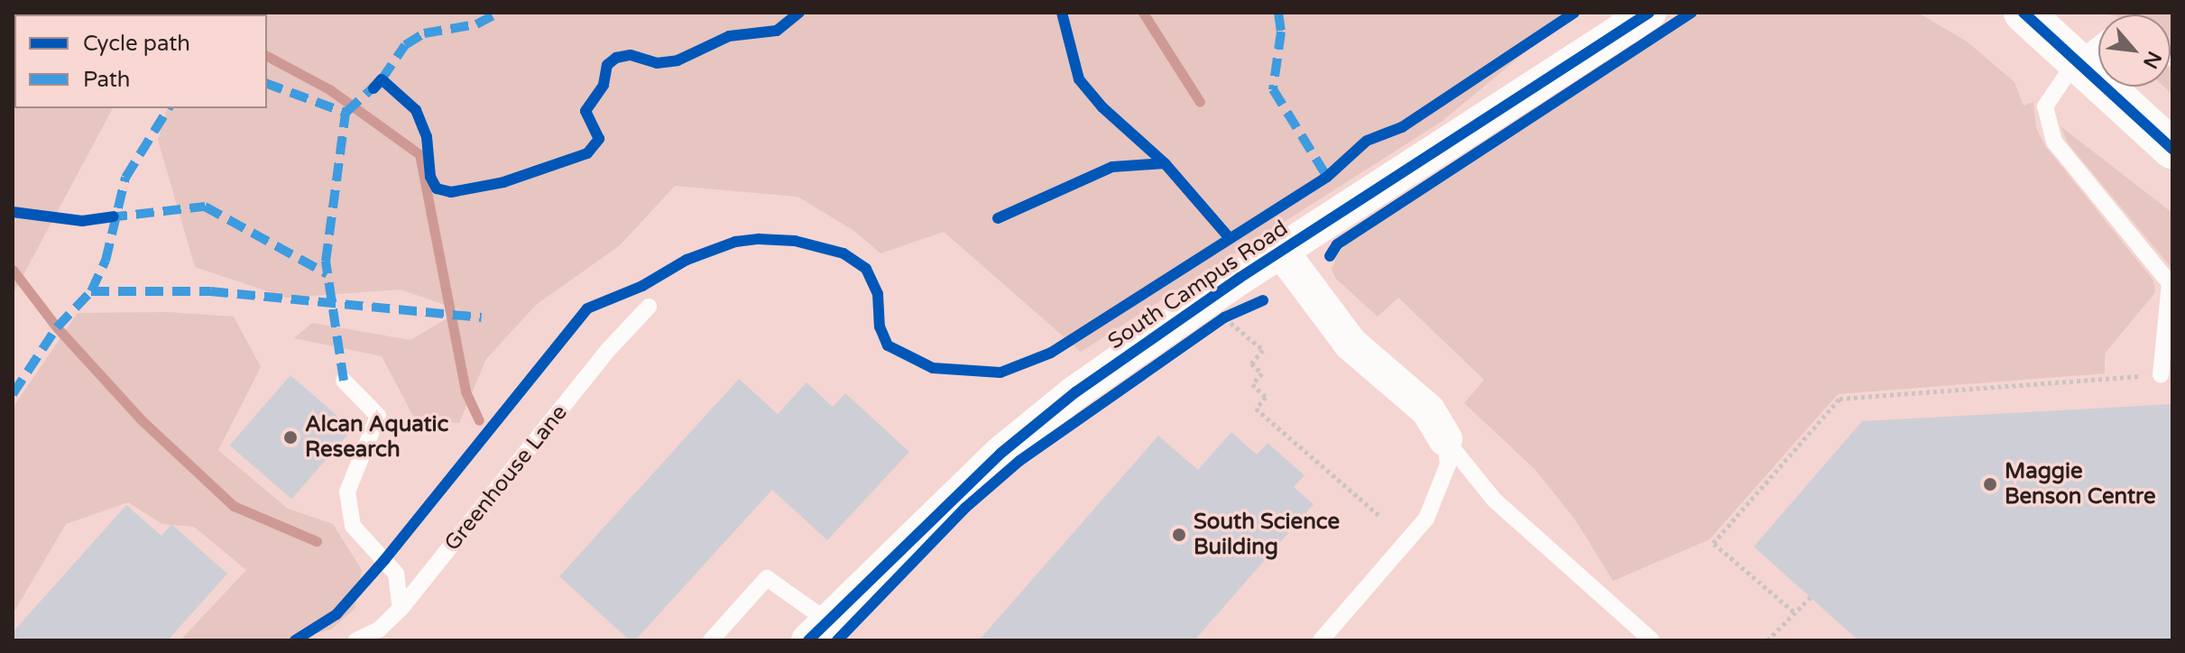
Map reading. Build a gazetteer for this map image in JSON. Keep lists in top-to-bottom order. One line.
{"streets":{"street":["South Campus Road"],"lane":["Greenhouse Lane"]},"places":["Alcan Aquatic Research","Maggie Benson Centre","South Science Building"],"legend":["Cycle path","Path"],"north":"bottom right"}
